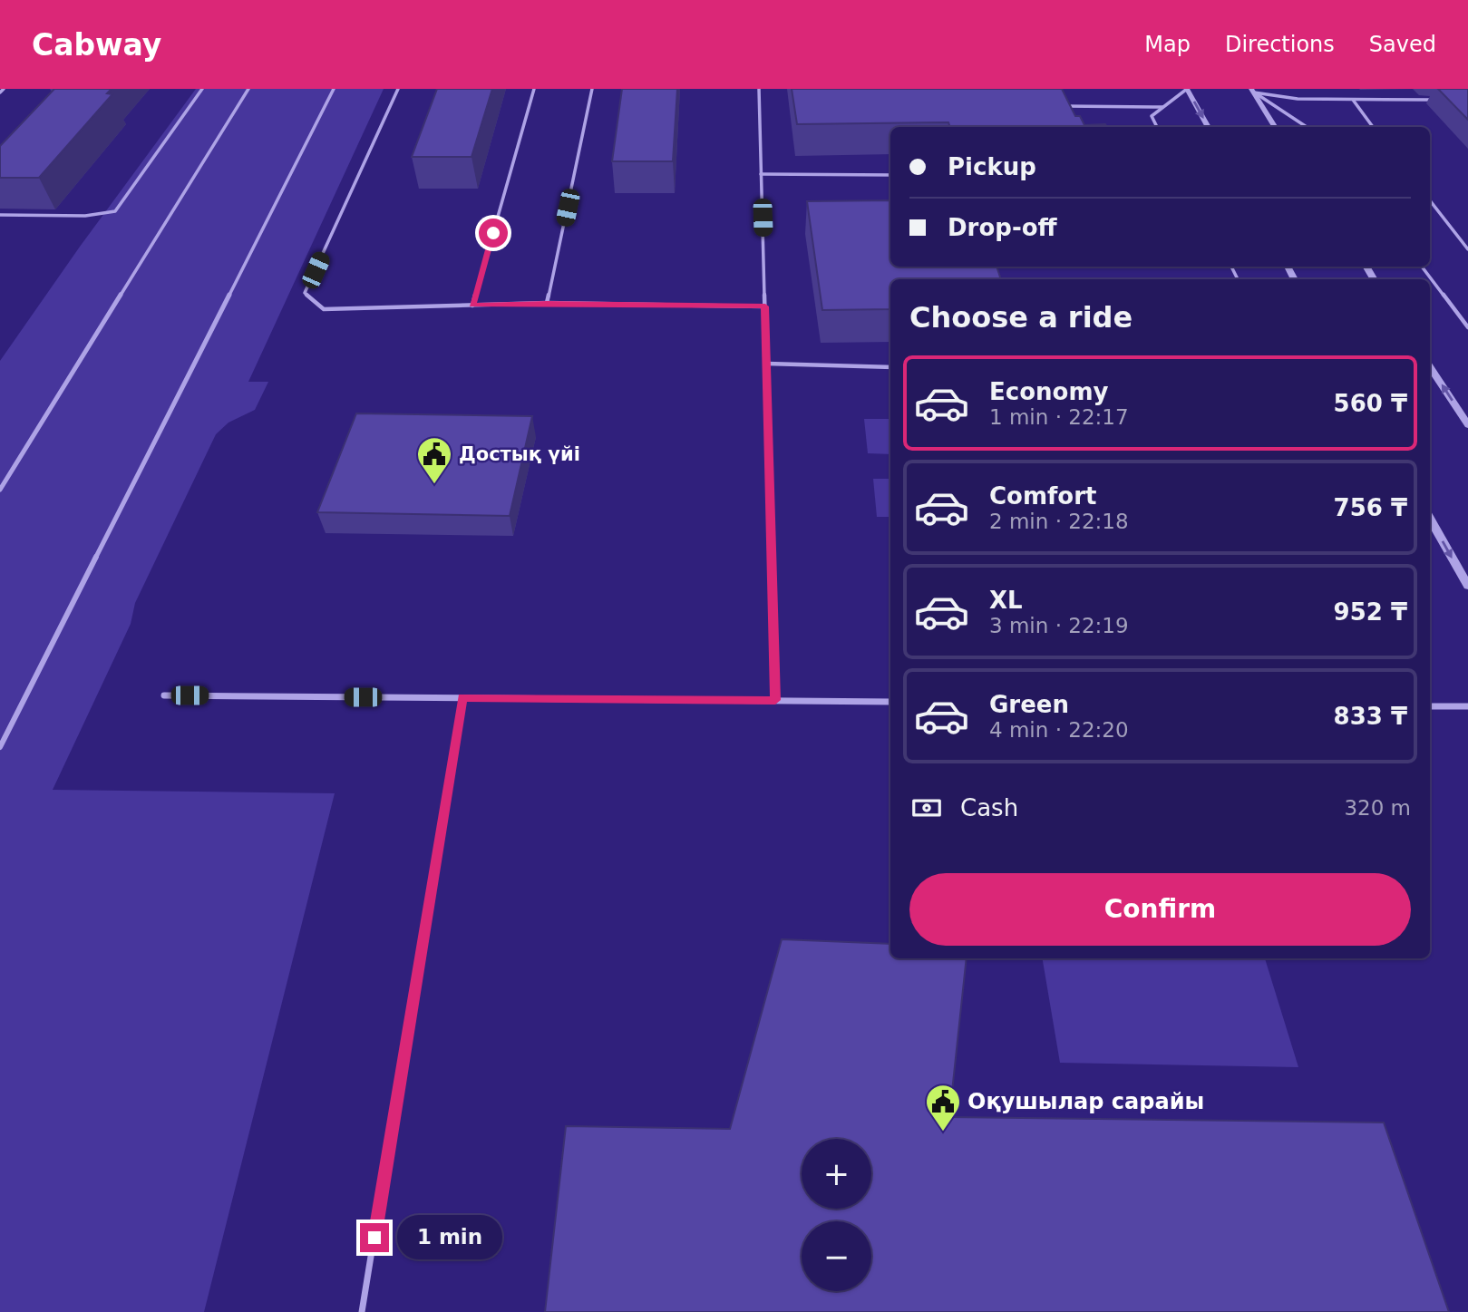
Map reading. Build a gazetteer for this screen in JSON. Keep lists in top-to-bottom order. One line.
{"places":{"public building":["Достық үйі","Оқушылар сарайы"]},"page":{"header":"Cabway","nav":["Map","Directions","Saved"],"banner":["Pickup","Drop-off"],"heading":"Choose a ride","list":[{"name":"Economy","note":"1 min · 22:17","value":"560 ₸"},{"name":"Comfort","note":"2 min · 22:18","value":"756 ₸"},{"name":"XL","note":"3 min · 22:19","value":"952 ₸"},{"name":"Green","note":"4 min · 22:20","value":"833 ₸"}],"pay":["Cash","320 m"],"buttons":"Confirm","map_buttons":["+","−"],"bubble":"1 min"}}
